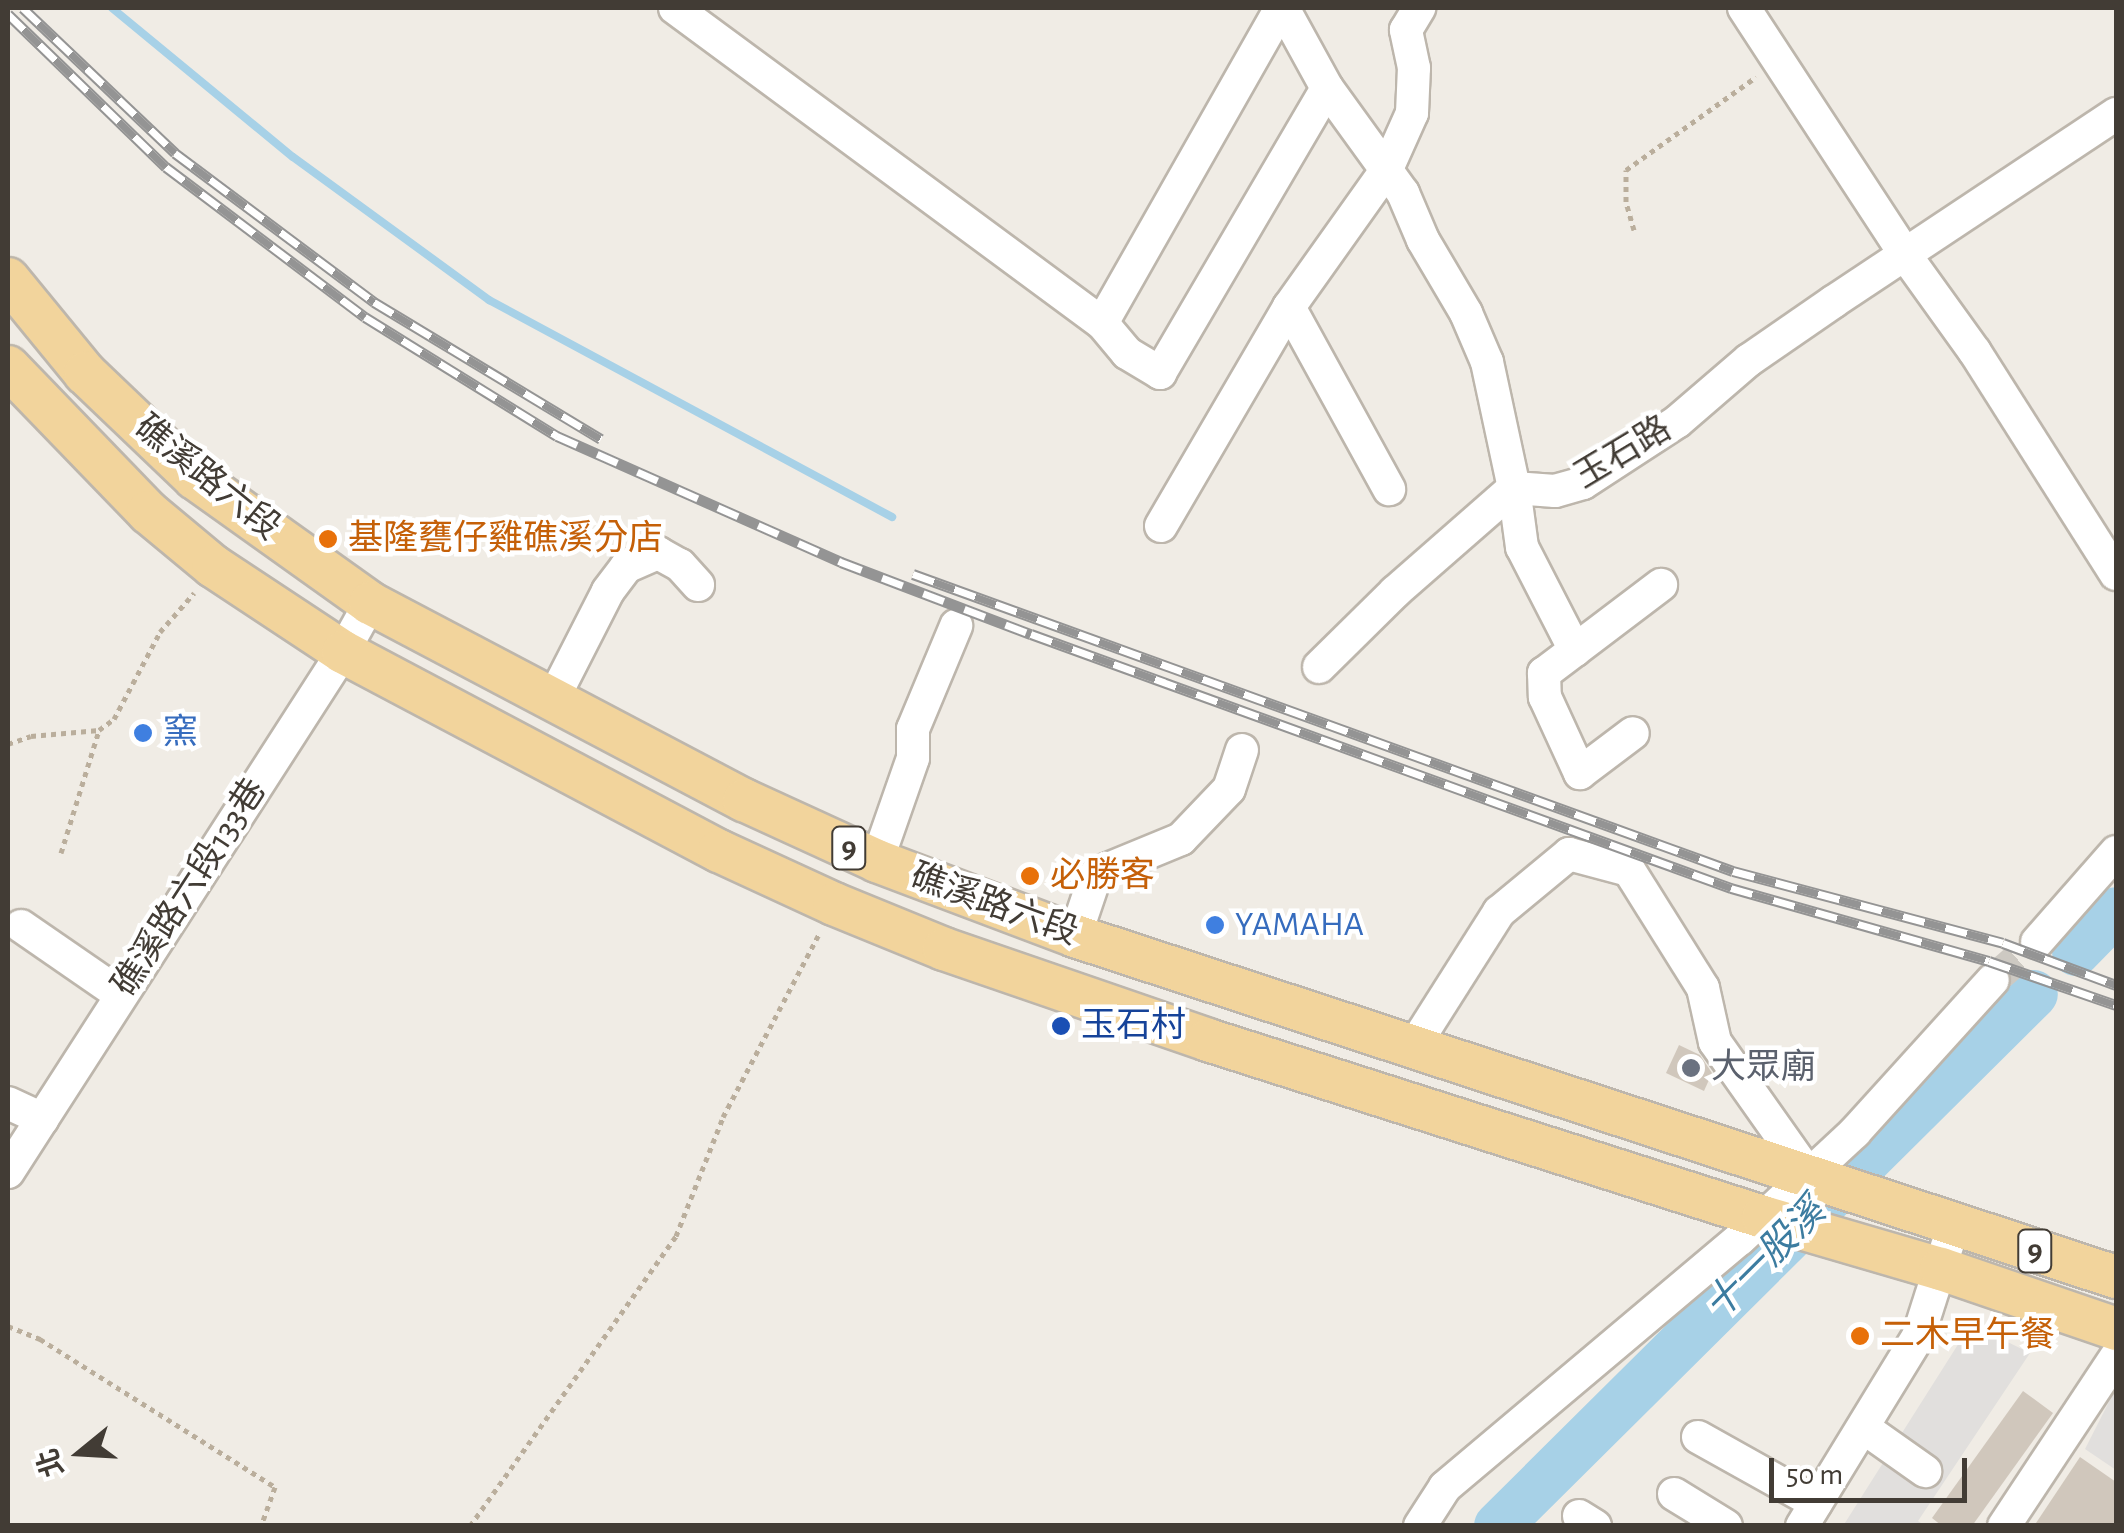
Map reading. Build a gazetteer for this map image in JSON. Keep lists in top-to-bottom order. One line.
{"streets":{"main road":["礁溪路六段","9"],"street":["玉石路","礁溪路六段133巷"]},"crossings":[["礁溪路六段","礁溪路六段133巷"]],"water":["十一股溪"],"places":["基隆甕仔雞礁溪分店","窯","必勝客","YAMAHA","玉石村","大眾廟","二木早午餐"],"scale_bar":"50 m","north":"left"}
